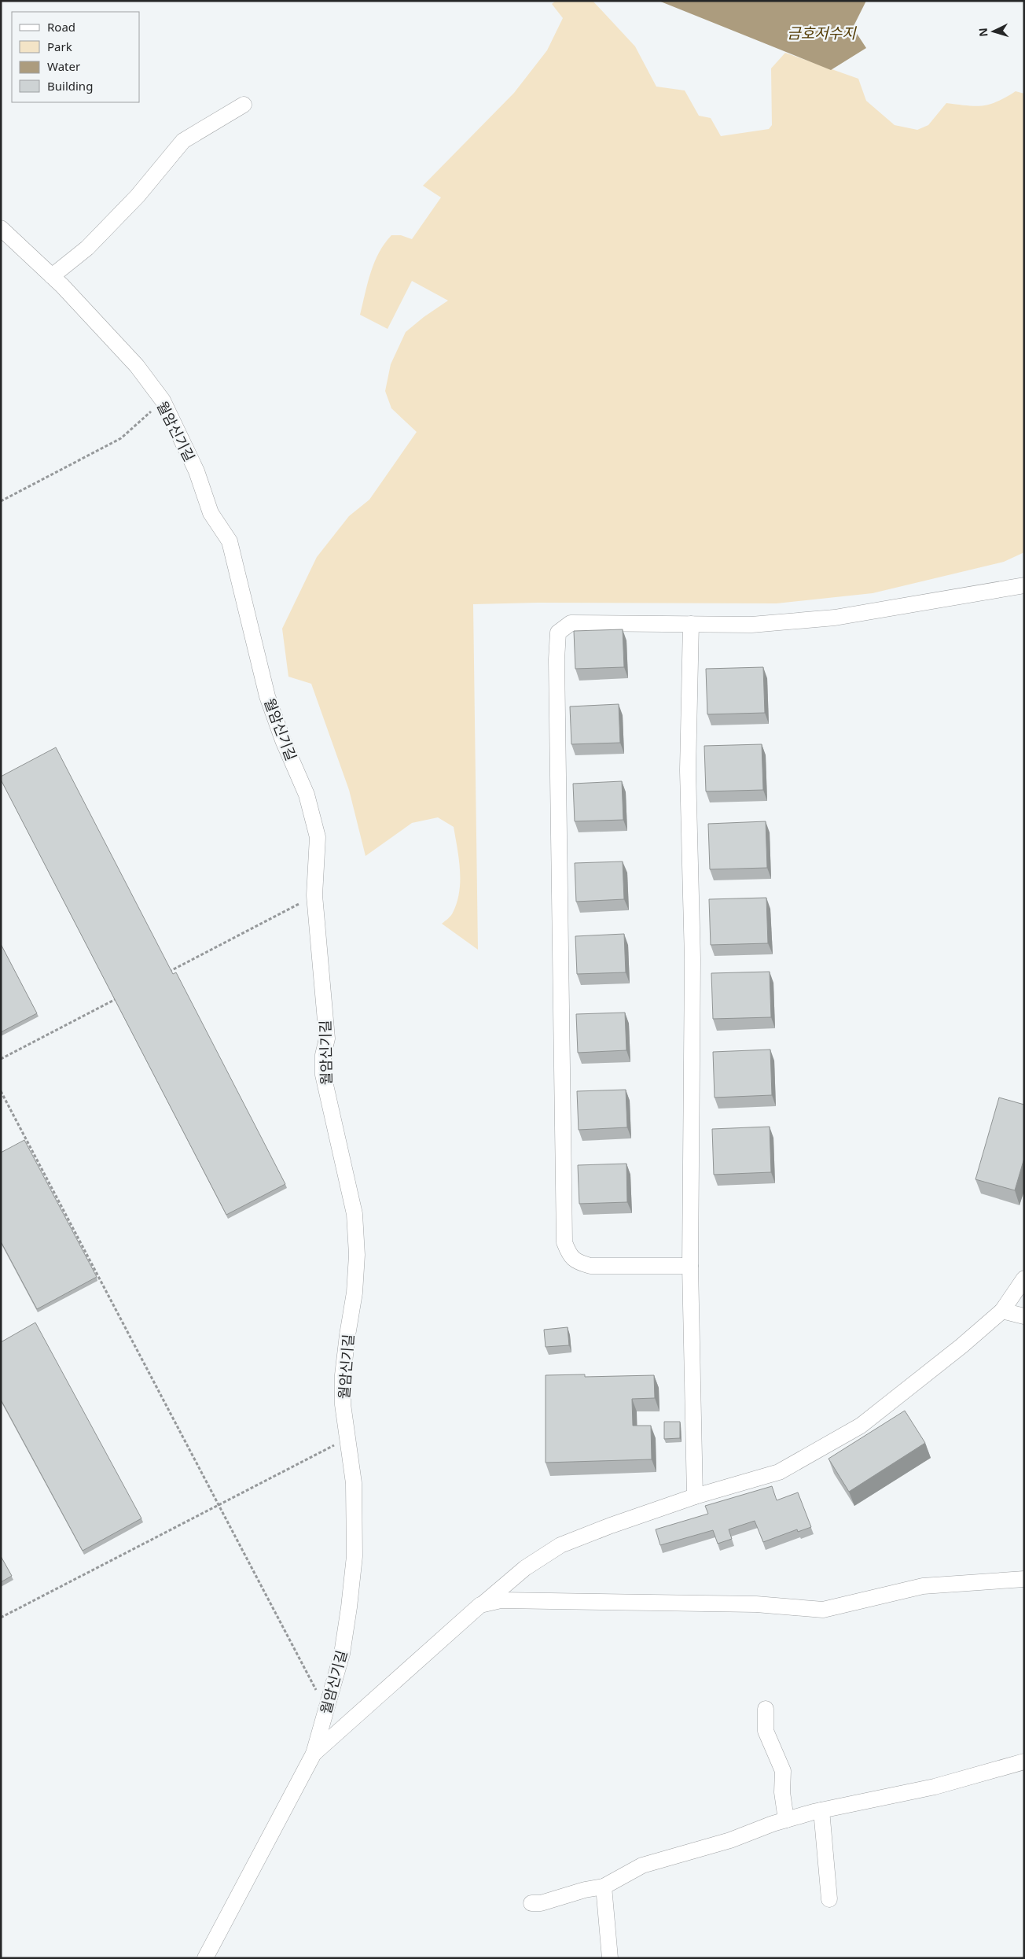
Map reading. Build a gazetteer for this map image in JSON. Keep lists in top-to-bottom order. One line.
{"streets":{"street":["월암신기길"]},"water":["금호저수지"],"legend":["Road","Park","Water","Building"],"north":"left"}
